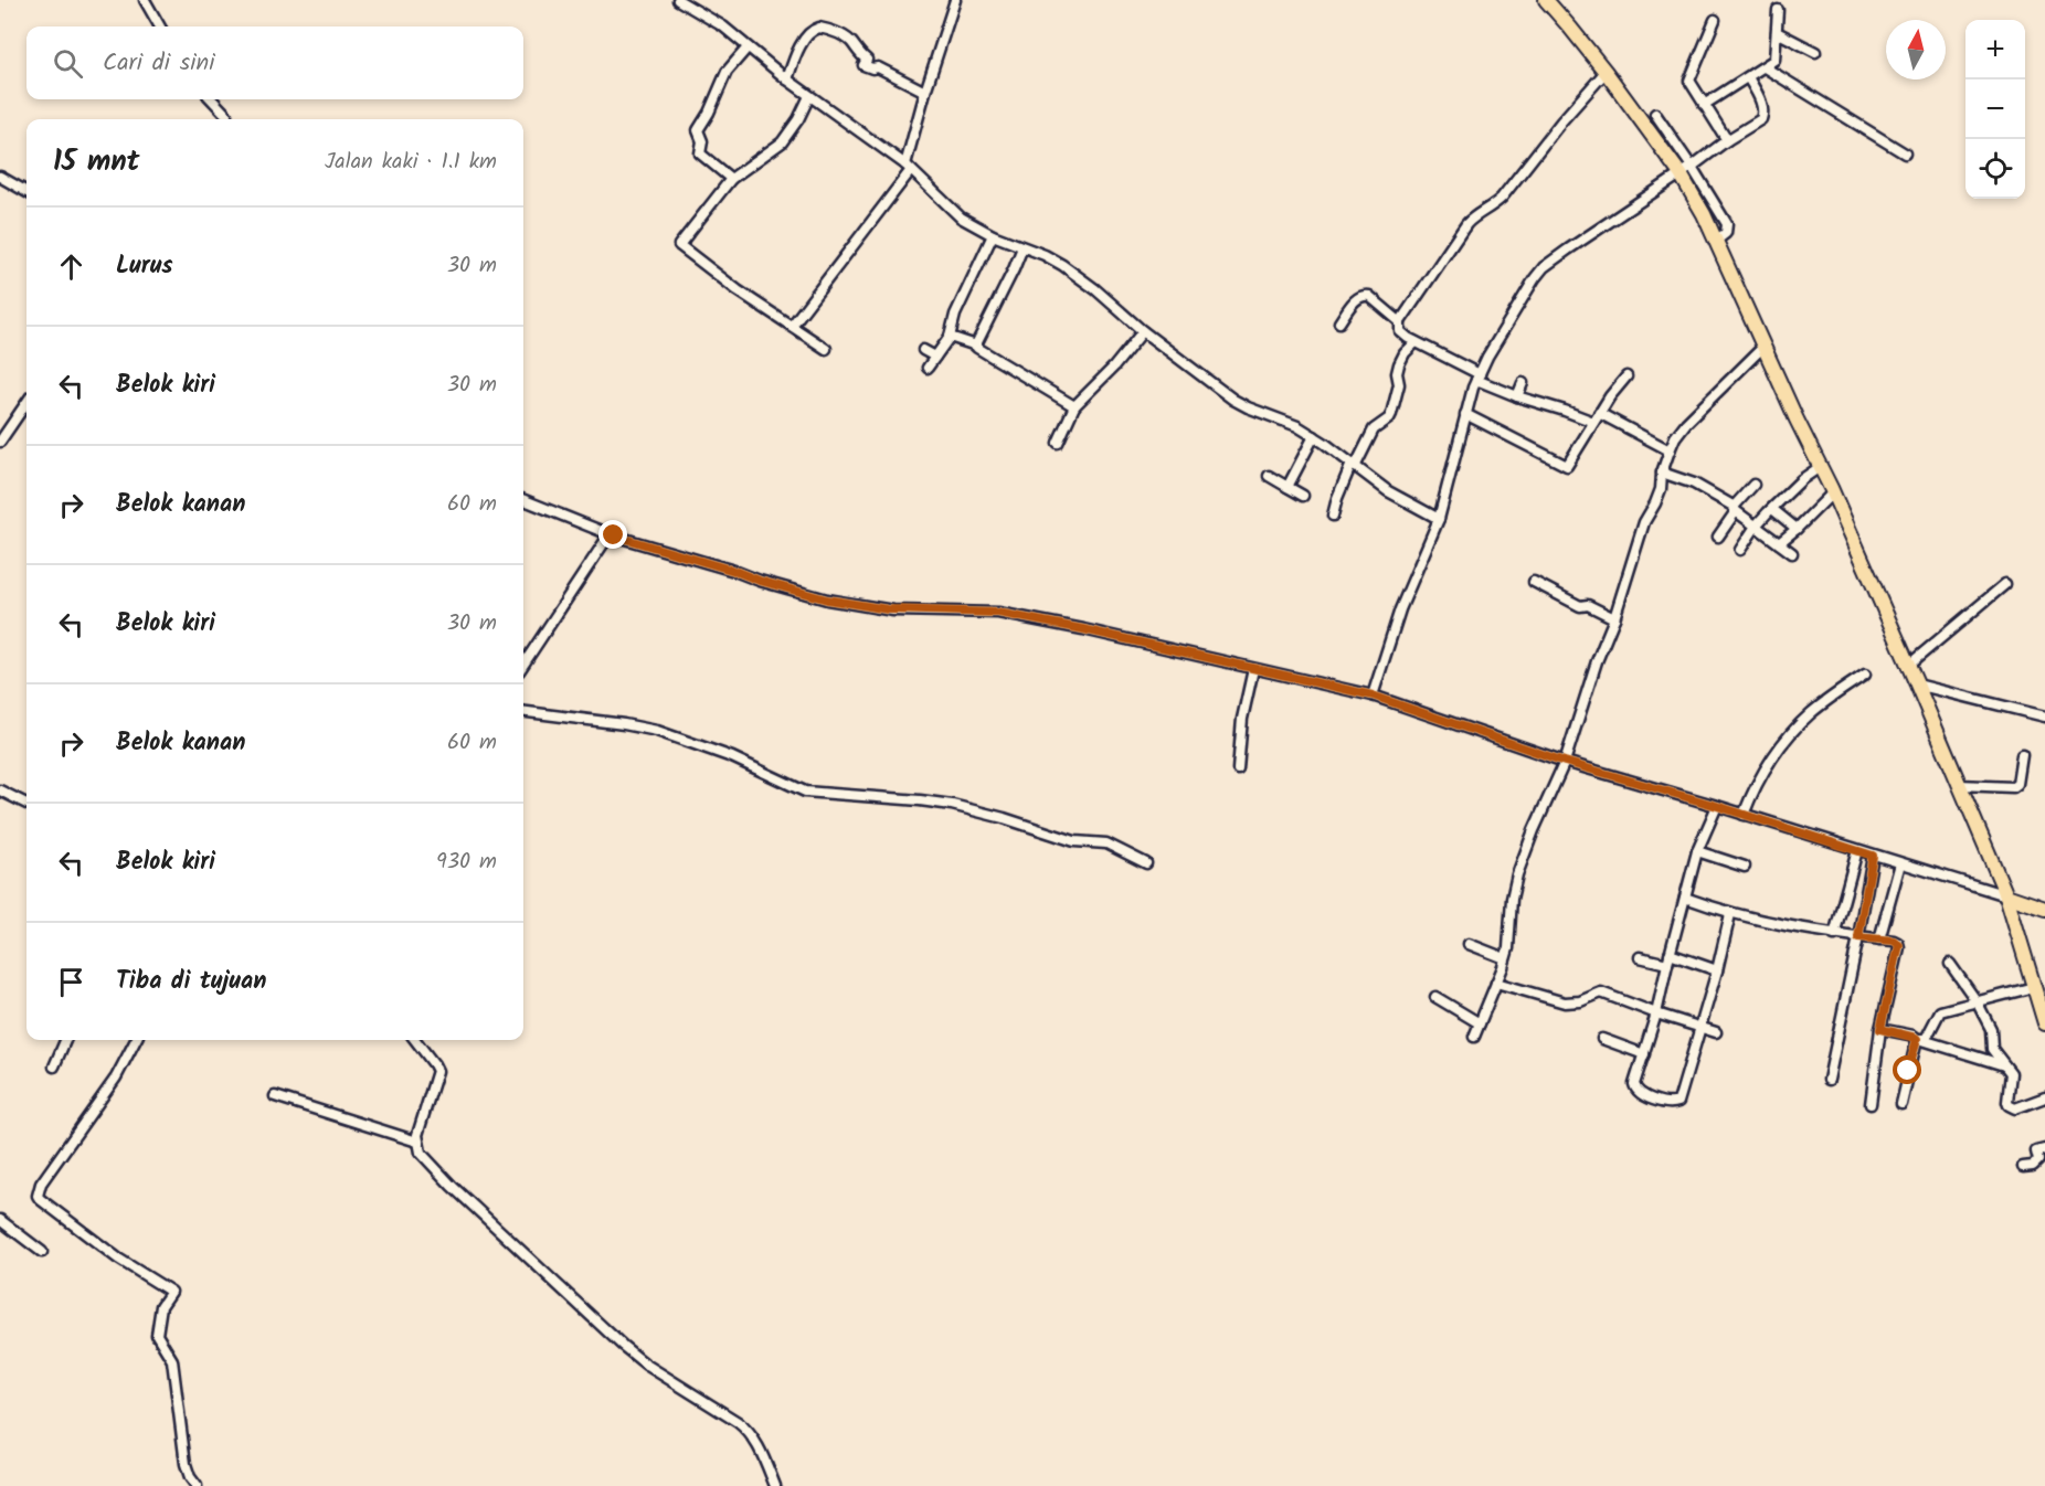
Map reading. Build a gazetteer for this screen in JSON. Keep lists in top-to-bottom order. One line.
{"north":"top","page":{"map_buttons":["+","−"],"search":"Cari di sini","heading":["15 mnt","Jalan kaki · 1.1 km"],"list":[["Lurus","30 m"],["Belok kiri","30 m"],["Belok kanan","60 m"],["Belok kiri","30 m"],["Belok kanan","60 m"],["Belok kiri","930 m"],"Tiba di tujuan"]}}
